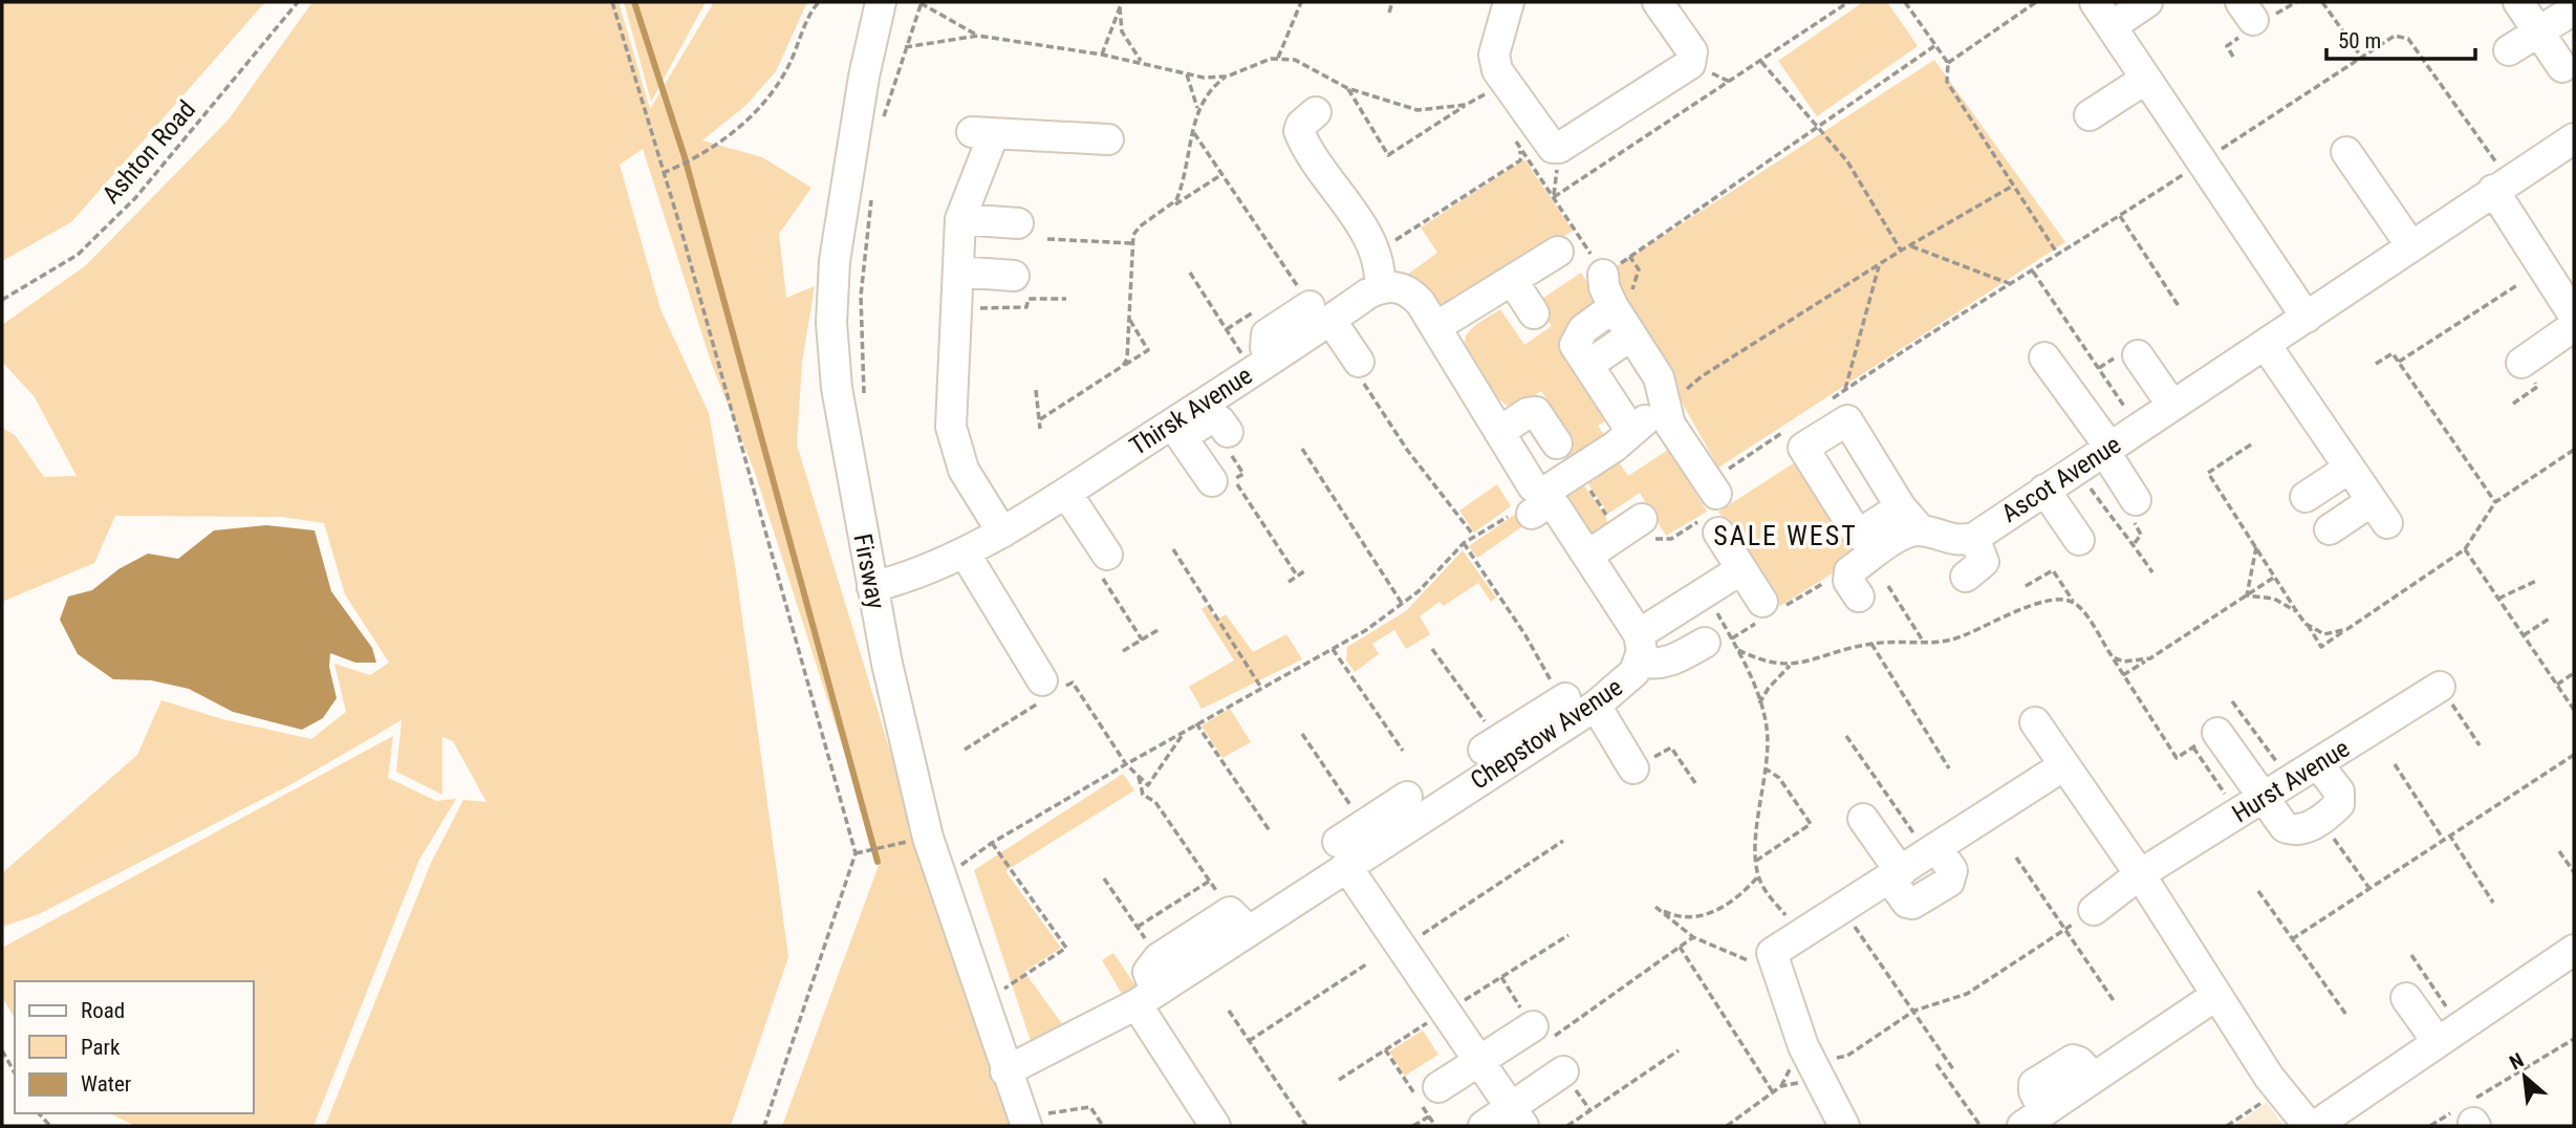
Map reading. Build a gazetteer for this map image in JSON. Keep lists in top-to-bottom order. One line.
{"streets":{"street":["Thirsk Avenue","Ascot Avenue","Firsway","Chepstow Avenue","Hurst Avenue"],"path":["Ashton Road"]},"crossings":[["Thirsk Avenue","Firsway"],["Firsway","Chepstow Avenue"]],"districts":["SALE WEST"],"legend":["Road","Park","Water"],"scale_bar":"50 m","north":"top left"}
